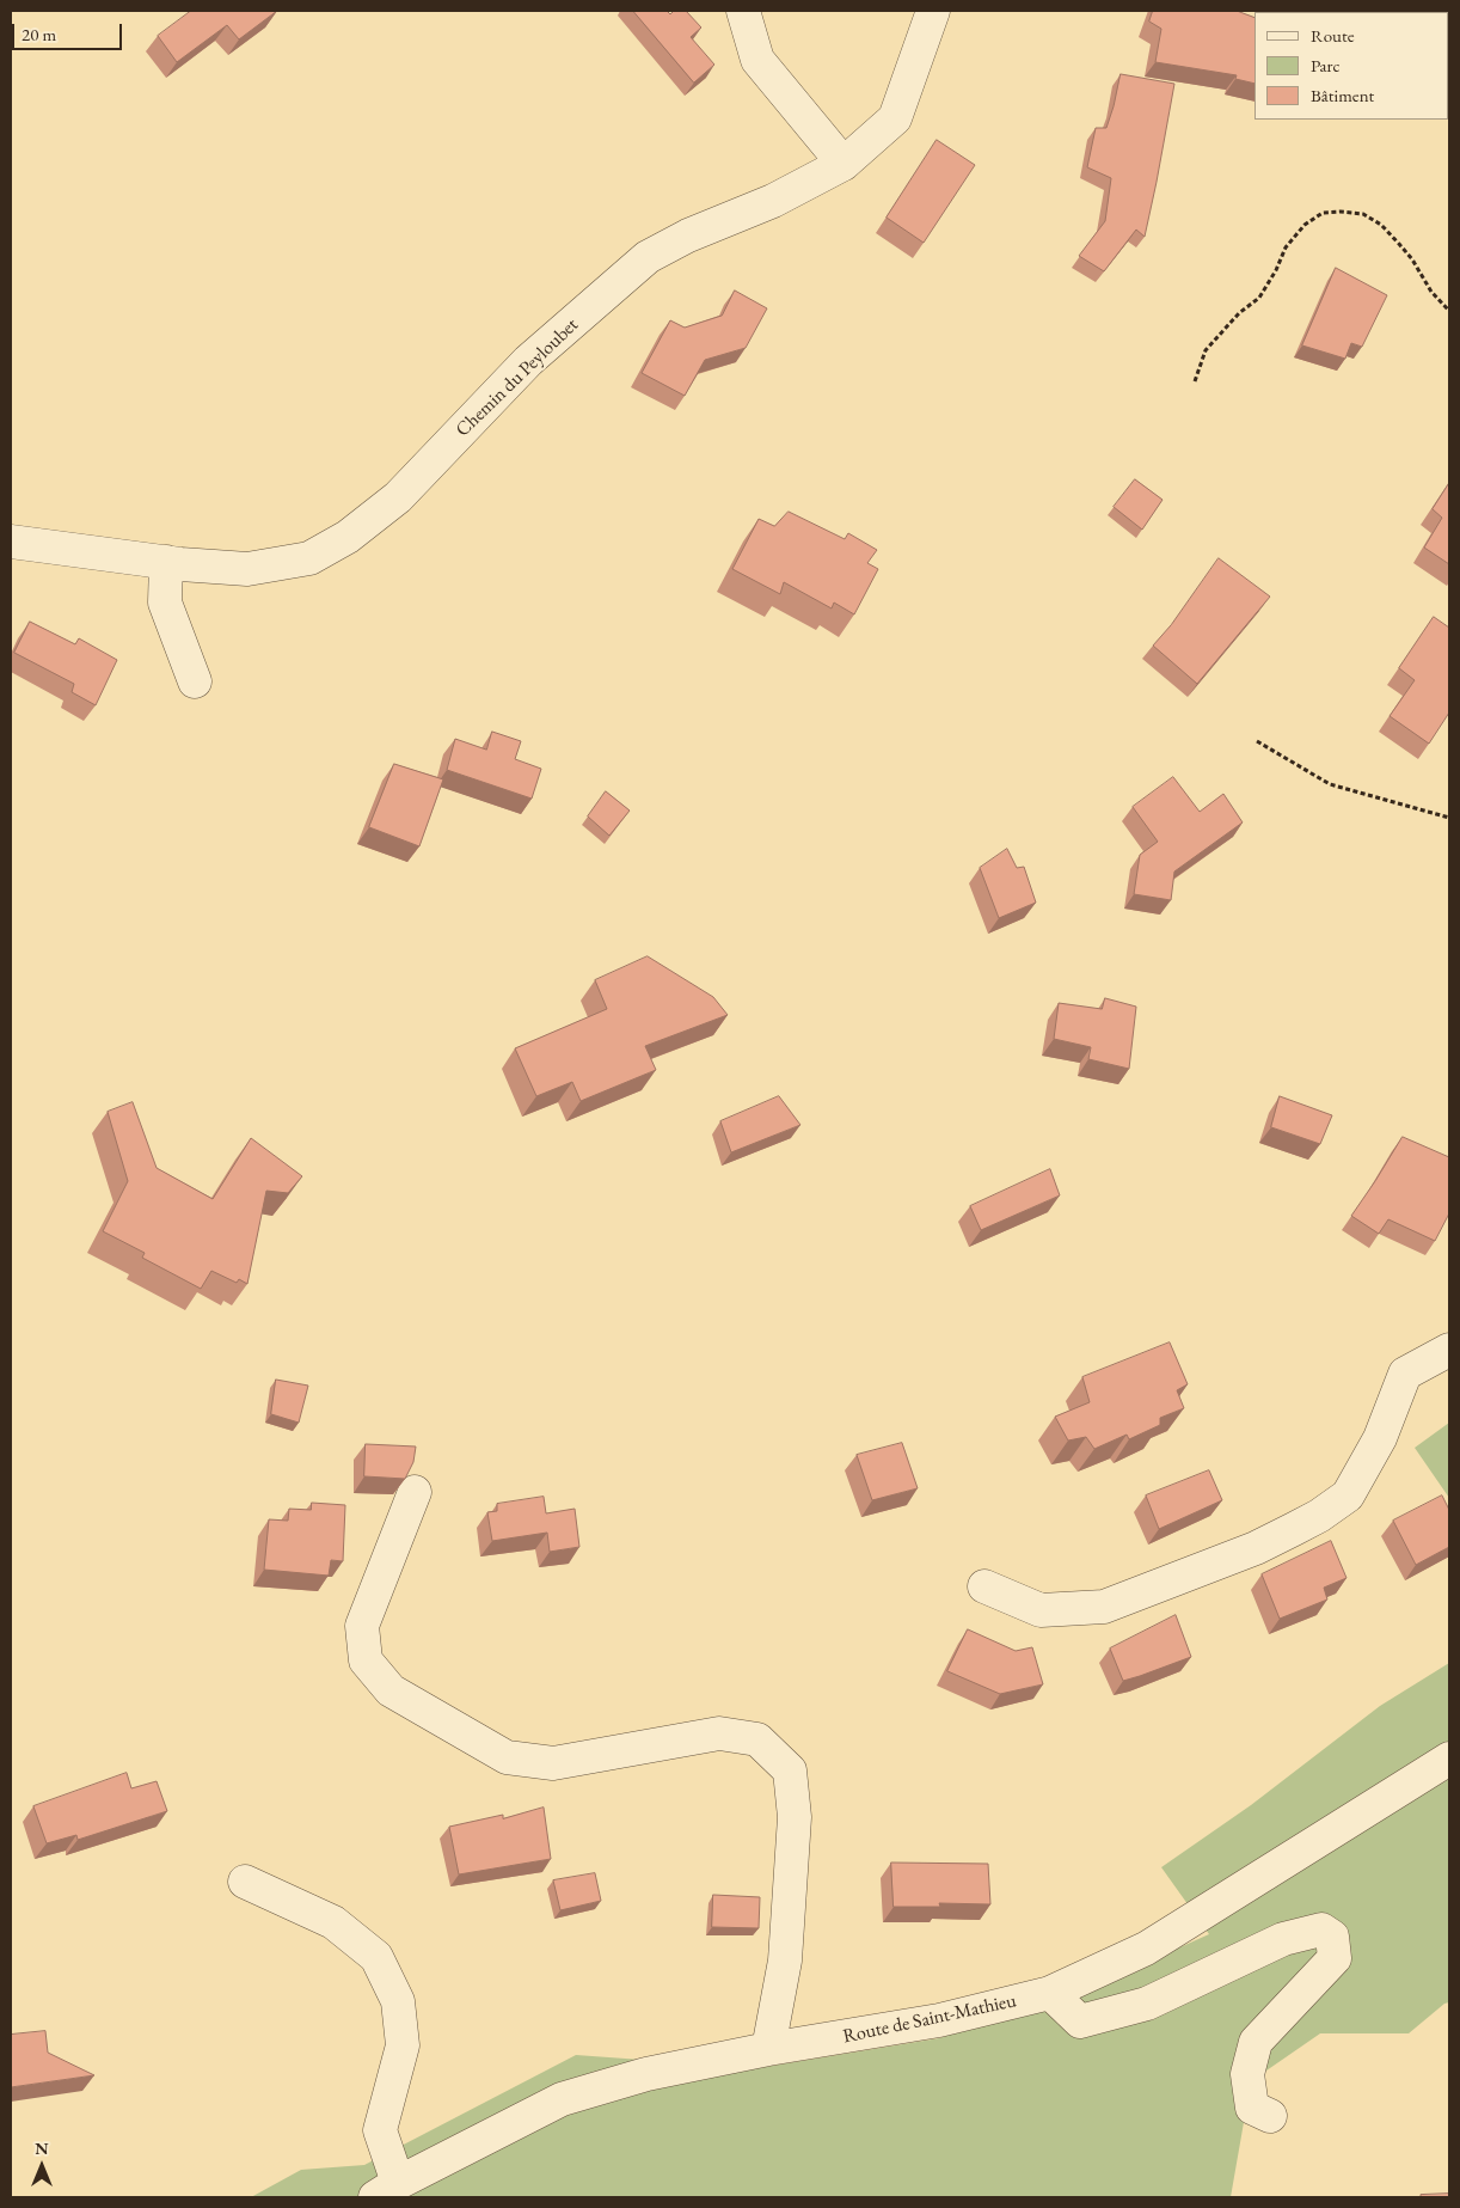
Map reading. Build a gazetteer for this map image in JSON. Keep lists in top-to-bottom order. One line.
{"streets":{"street":["Chemin du Peyloubet","Route de Saint-Mathieu"]},"legend":["Route","Parc","Bâtiment"],"scale_bar":"20 m","north":"top"}
